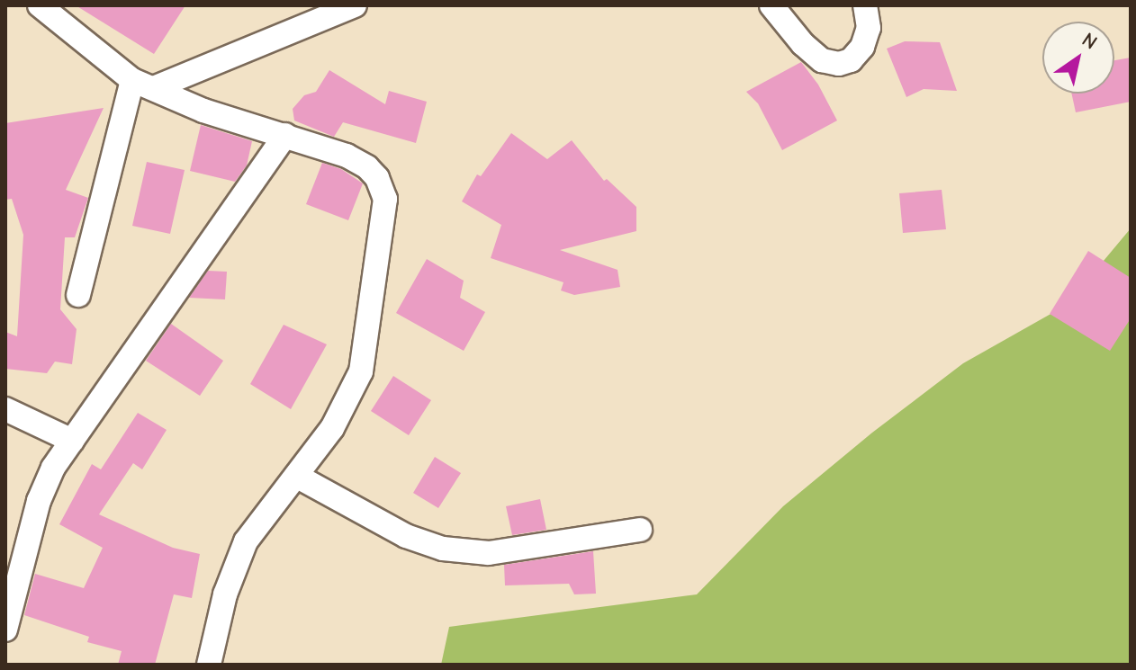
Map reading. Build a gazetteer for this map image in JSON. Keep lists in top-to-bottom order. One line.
{"north":"top right"}
